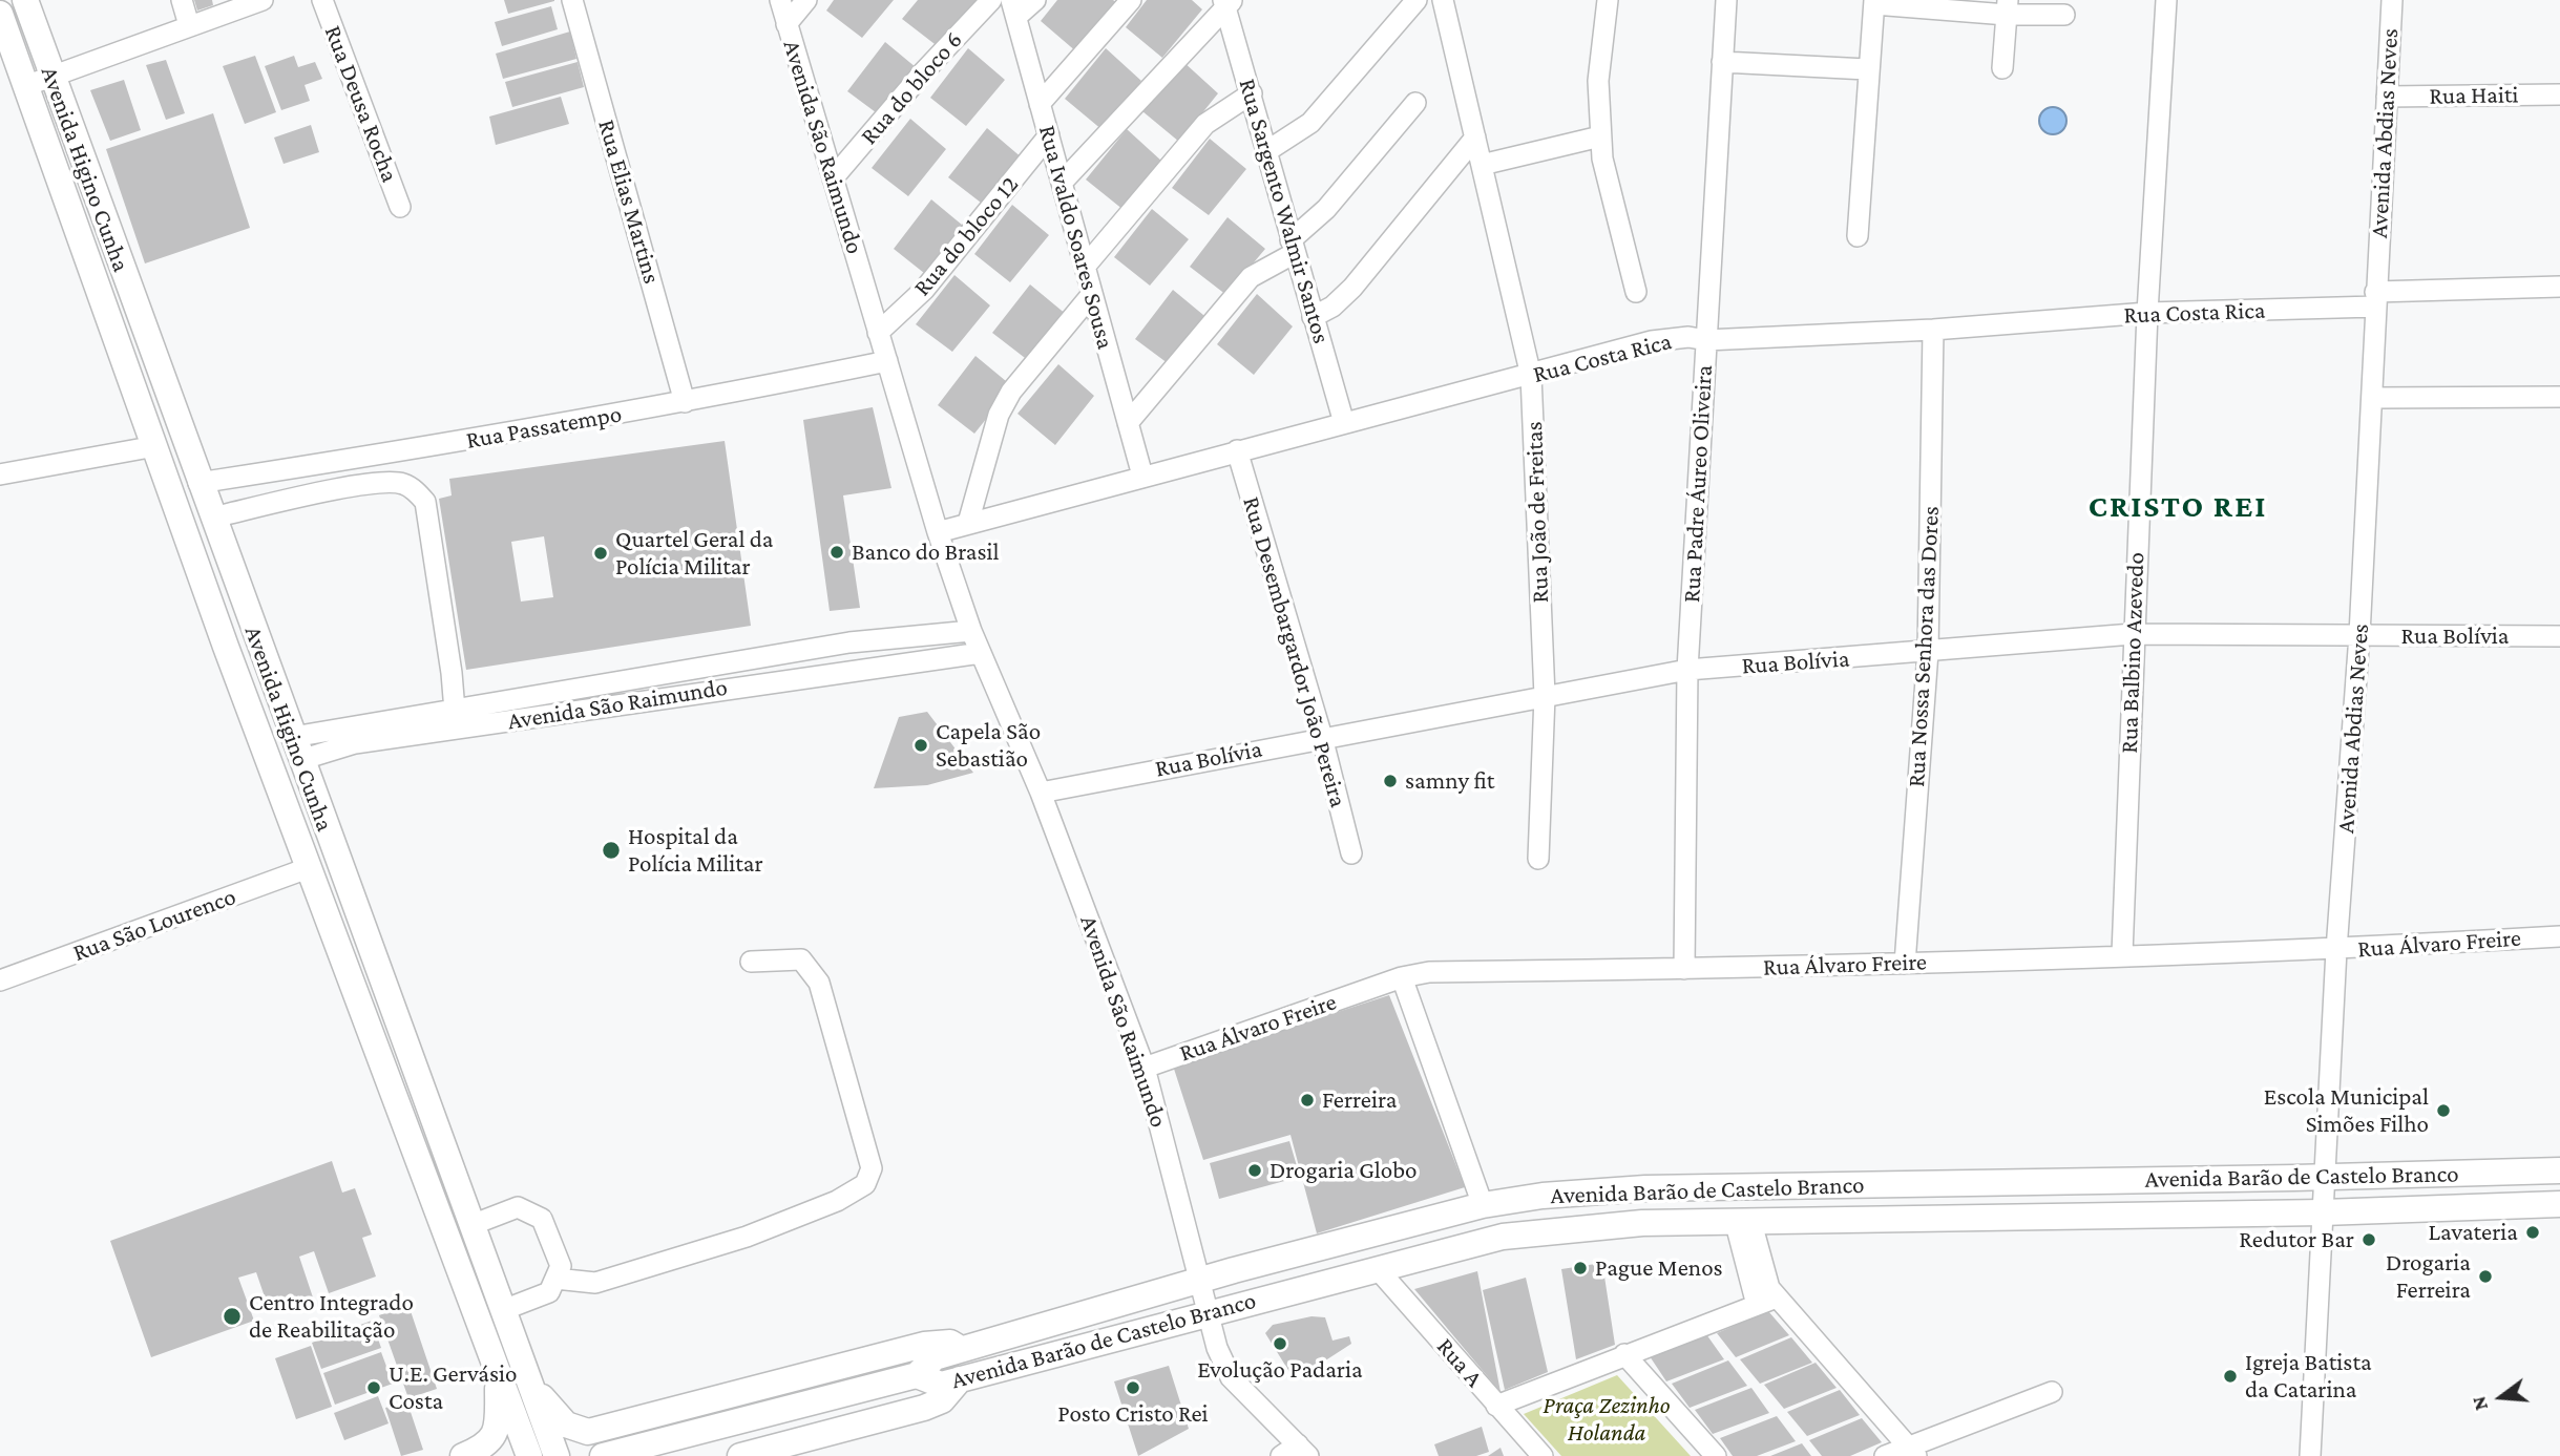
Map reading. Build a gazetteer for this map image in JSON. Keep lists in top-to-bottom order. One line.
{"streets":{"main road":["Avenida Higino Cunha","Avenida Barão de Castelo Branco"],"street":["Rua do bloco 6","Rua Haiti","Rua Deusa Rocha","Avenida Abdias Neves","Avenida São Raimundo","Rua Elias Martins","Rua Sargento Walmir Santos","Rua do bloco 12","Rua Ivaldo Soares Sousa","Rua Costa Rica","Rua Passatempo","Rua Padre Áureo Oliveira","Rua João de Freitas","Rua Bolívia","Rua Nossa Senhora das Dores","Rua Desembargardor João Pereira","Rua Balbino Azevedo","Rua São Lourenco","Rua Álvaro Freire","Rua A"]},"crossings":[["Rua do bloco 6","Avenida São Raimundo"],["Rua Haiti","Avenida Abdias Neves"],["Avenida Abdias Neves","Rua Costa Rica"],["Avenida Abdias Neves","Rua Bolívia"],["Avenida Abdias Neves","Rua Álvaro Freire"],["Avenida Abdias Neves","Avenida Barão de Castelo Branco"],["Avenida São Raimundo","Avenida Higino Cunha"],["Avenida São Raimundo","Rua do bloco 12"],["Avenida São Raimundo","Rua Costa Rica"],["Avenida São Raimundo","Rua Passatempo"],["Avenida São Raimundo","Rua Bolívia"],["Avenida São Raimundo","Rua Álvaro Freire"],["Avenida São Raimundo","Avenida Barão de Castelo Branco"],["Avenida Higino Cunha","Rua Passatempo"],["Avenida Higino Cunha","Rua São Lourenco"],["Rua Elias Martins","Rua Passatempo"],["Rua Sargento Walmir Santos","Rua Costa Rica"],["Rua do bloco 12","Rua Ivaldo Soares Sousa"],["Rua Ivaldo Soares Sousa","Rua Costa Rica"],["Rua Costa Rica","Rua Padre Áureo Oliveira"],["Rua Costa Rica","Rua João de Freitas"],["Rua Costa Rica","Rua Nossa Senhora das Dores"],["Rua Costa Rica","Rua Desembargardor João Pereira"],["Rua Costa Rica","Rua Balbino Azevedo"],["Rua Padre Áureo Oliveira","Rua Bolívia"],["Rua Padre Áureo Oliveira","Rua Álvaro Freire"],["Rua João de Freitas","Rua Bolívia"],["Rua Bolívia","Rua Nossa Senhora das Dores"],["Rua Bolívia","Rua Desembargardor João Pereira"],["Rua Bolívia","Rua Balbino Azevedo"],["Rua Nossa Senhora das Dores","Rua Álvaro Freire"],["Rua Balbino Azevedo","Rua Álvaro Freire"],["Avenida Barão de Castelo Branco","Rua A"]],"districts":["CRISTO REI"],"parks":["Praça Zezinho Holanda"],"places":["Banco do Brasil","Quartel Geral da Polícia Militar","Capela São Sebastião","samny fit","Hospital da Polícia Militar","Ferreira","Escola Municipal Simões Filho","Drogaria Globo","Lavateria","Redutor Bar","Pague Menos","Drogaria Ferreira","Centro Integrado de Reabilitação","Evolução Padaria","Igreja Batista da Catarina","U.E. Gervásio Costa","Posto Cristo Rei"],"north":"left"}
